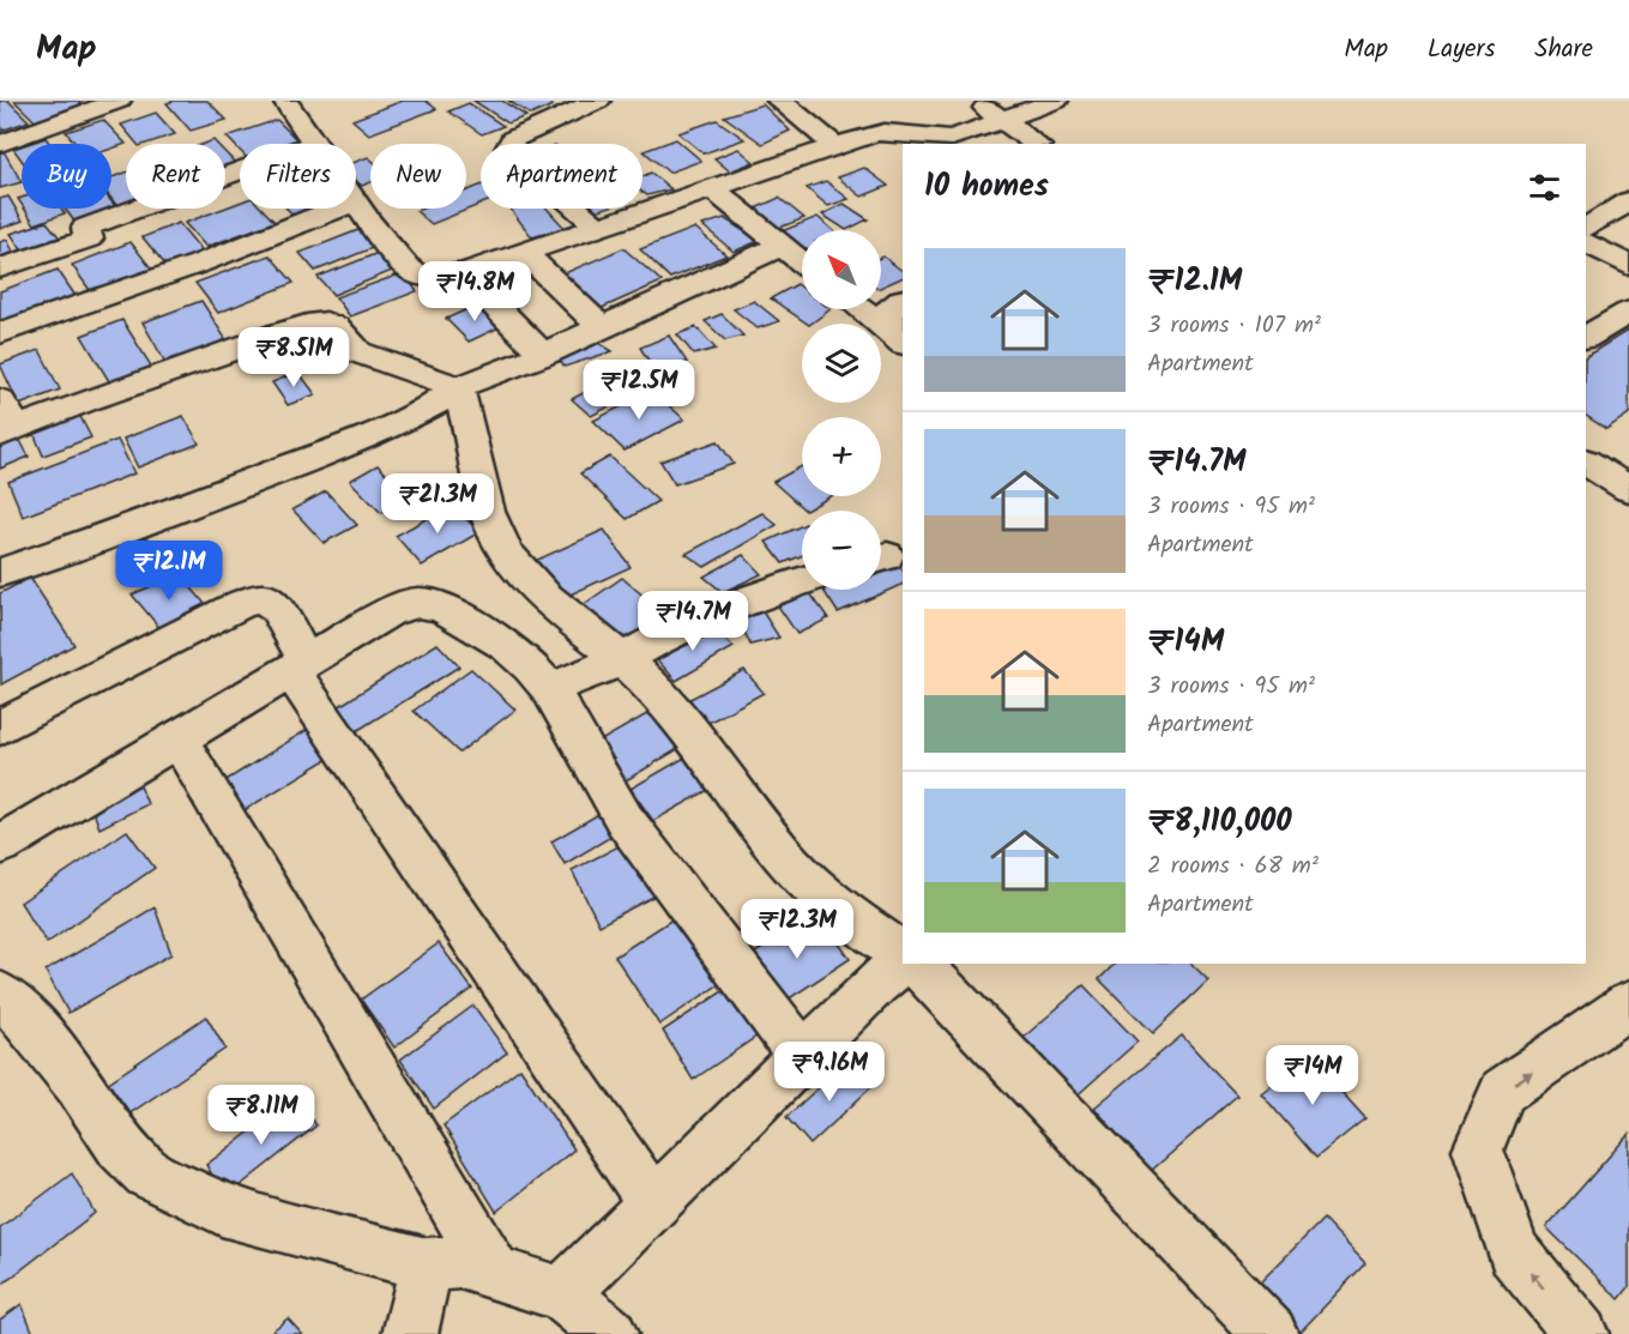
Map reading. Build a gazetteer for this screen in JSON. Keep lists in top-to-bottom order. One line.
{"north":"top left","page":{"header":"Map","nav":["Map","Layers","Share"],"chip":["Buy","Rent","Filters","New","Apartment"],"heading":"10 homes","map_buttons":["+","−"],"list":[{"name":"₹12.1M","note":"3 rooms · 107 m² · Apartment"},{"name":"₹14.7M","note":"3 rooms · 95 m² · Apartment"},{"name":"₹14M","note":"3 rooms · 95 m² · Apartment"},{"name":"₹8,110,000","note":"2 rooms · 68 m² · Apartment"}],"price":["₹14.8M","₹8.51M","₹12.5M","₹21.3M","₹12.1M","₹14.7M","₹12.3M","₹9.16M","₹14M","₹8.11M"]}}
